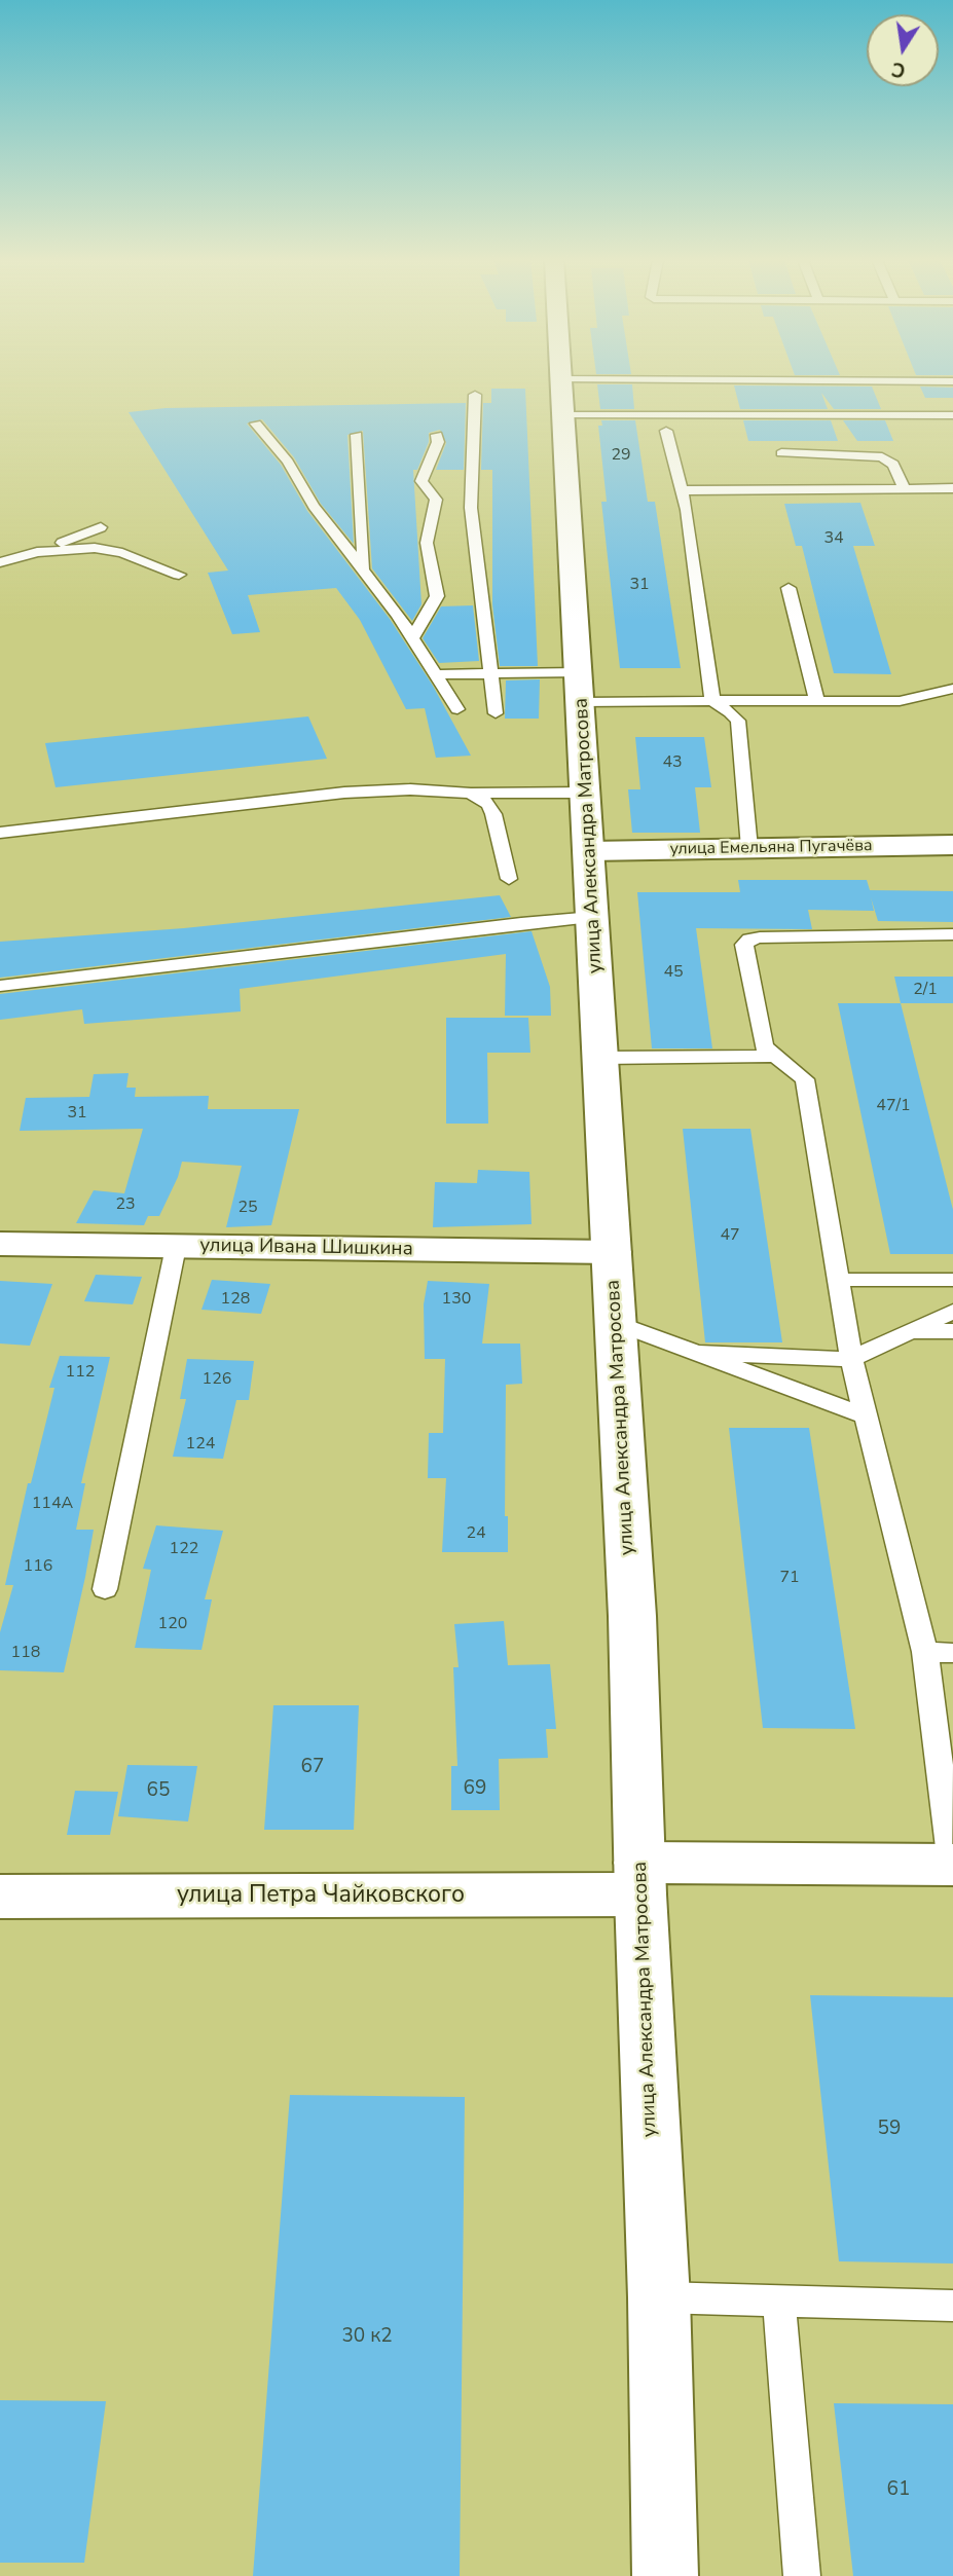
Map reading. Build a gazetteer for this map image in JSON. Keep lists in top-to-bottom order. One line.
{"streets":{"street":["улица Александра Матросова","улица Емельяна Пугачёва","улица Ивана Шишкина","улица Петра Чайковского"]},"crossings":[["улица Александра Матросова","улица Емельяна Пугачёва"],["улица Александра Матросова","улица Ивана Шишкина"],["улица Александра Матросова","улица Петра Чайковского"]],"house_numbers":["29","34","31","43","45","2/1","47/1","31","23","25","47","128","130","112","126","124","114А","24","122","116","71","120","118","67","69","65","59","30 к2","61"],"north":"bottom"}
